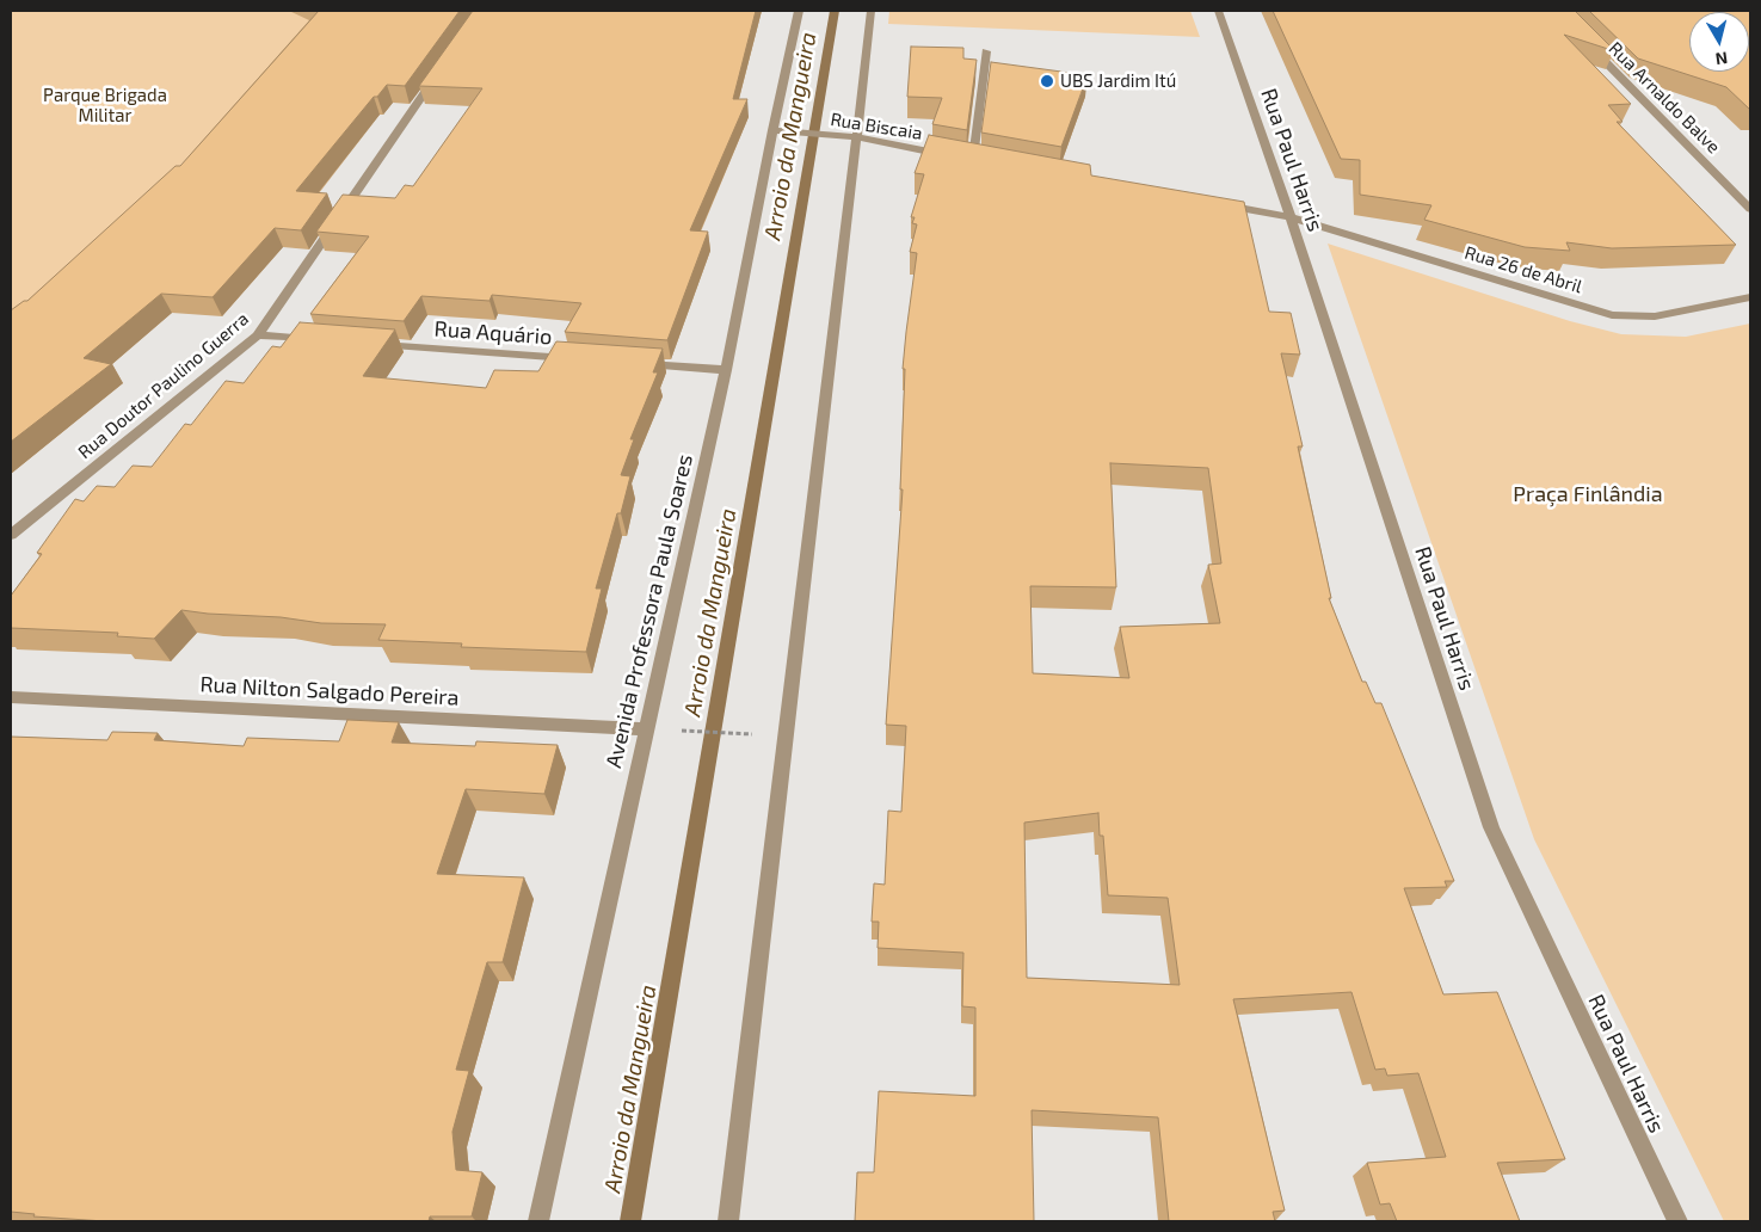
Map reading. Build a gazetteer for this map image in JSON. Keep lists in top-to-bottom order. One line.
{"streets":{"street":["Rua Arnaldo Balve","Rua Biscaia","Rua Paul Harris","Rua 26 de Abril","Rua Aquário","Rua Doutor Paulino Guerra","Avenida Professora Paula Soares","Rua Nilton Salgado Pereira"]},"crossings":[["Rua Biscaia","Avenida Professora Paula Soares"],["Rua Paul Harris","Rua 26 de Abril"],["Avenida Professora Paula Soares","Rua Nilton Salgado Pereira"]],"water":["Arroio da Mangueira"],"parks":["Parque Brigada Militar","Praça Finlândia"],"places":["UBS Jardim Itú"],"north":"bottom"}
